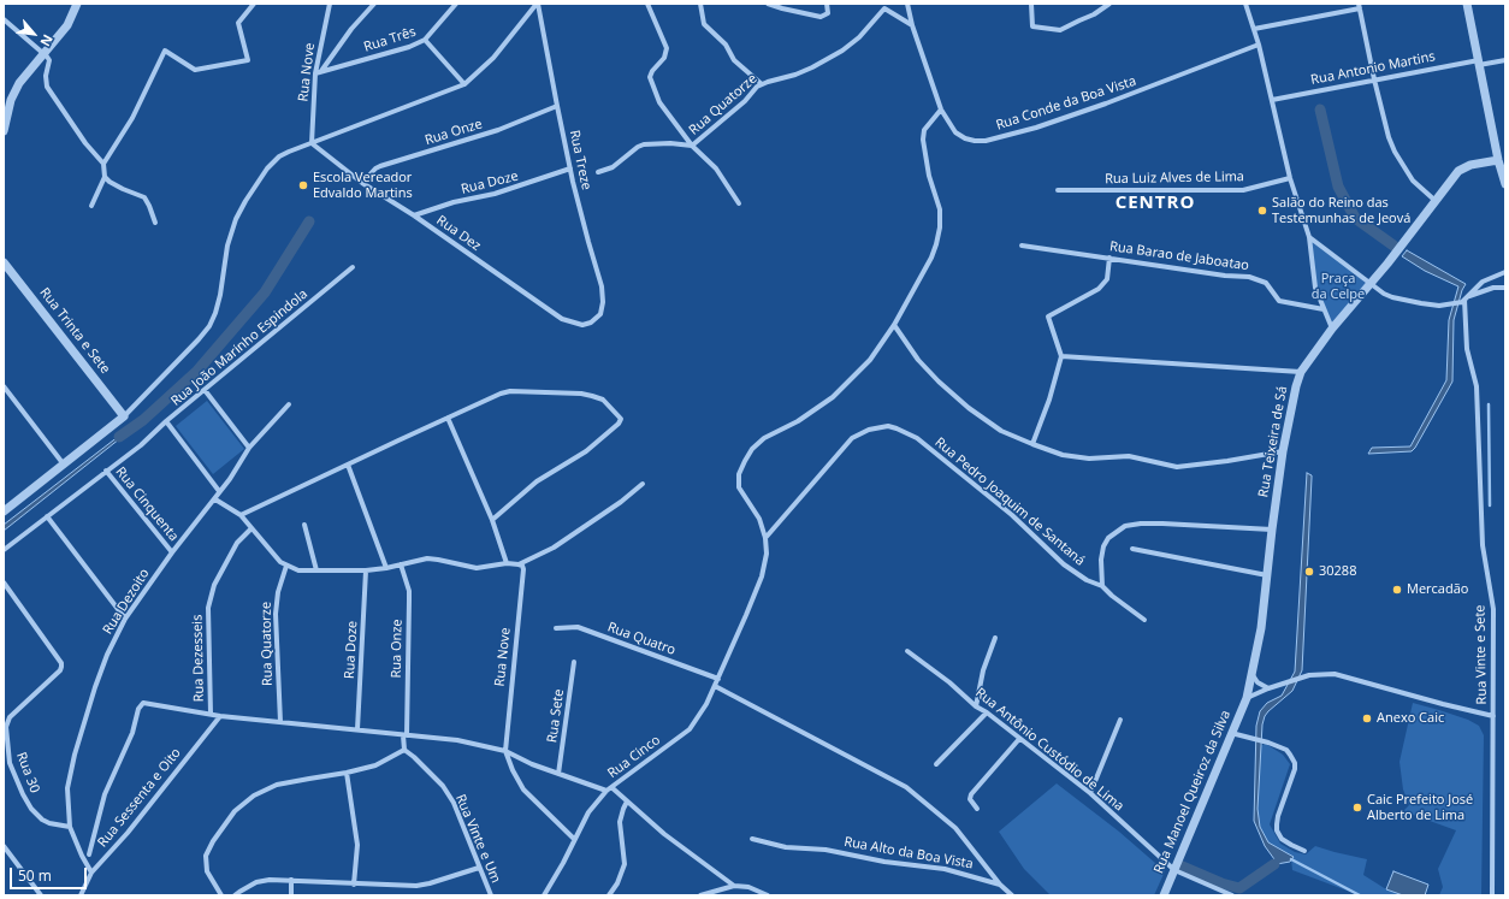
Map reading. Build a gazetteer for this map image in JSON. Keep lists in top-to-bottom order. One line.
{"streets":{"street":["Rua Três","Rua Antonio Martins","Rua Nove","Rua Conde da Boa Vista","Rua Quatorze","Rua Onze","Rua Treze","Rua Luiz Alves de Lima","Rua Doze","Rua Dez","Rua Barao de Jaboatao","Rua Trinta e Sete","Rua João Marinho Espindola","Rua Teixeira de Sá","Rua Pedro Joaquim de Santaná","Rua Cinquenta","Rua Dezoito","Rua Quatro","Rua Vinte e Sete","Rua Dezesseis","Rua Sete","Rua Antônio Custódio de Lima","Rua Cinco","Rua 30","Rua Manoel Queiroz da Silva","Rua Sessenta e Oito","Rua Vinte e Um","Rua Alto da Boa Vista"]},"crossings":[["Rua Três","Rua Nove"],["Rua Nove","Rua Dez"],["Rua Onze","Rua Treze"],["Rua Onze","Rua Dez"],["Rua Onze","Rua Vinte e Um"],["Rua Treze","Rua Doze"],["Rua Treze","Rua Dez"],["Rua Doze","Rua Dez"],["Rua João Marinho Espindola","Rua Cinquenta"],["Rua Teixeira de Sá","Rua Pedro Joaquim de Santaná"],["Rua Teixeira de Sá","Rua Manoel Queiroz da Silva"],["Rua Pedro Joaquim de Santaná","Rua Cinco"],["Rua Cinquenta","Rua Dezoito"],["Rua Dezoito","Rua 30"],["Rua Dezoito","Rua Sessenta e Oito"],["Rua Quatro","Rua Cinco"],["Rua Antônio Custódio de Lima","Rua Manoel Queiroz da Silva"]],"districts":["CENTRO"],"parks":["Praça da Celpe"],"places":["Escola Vereador Edvaldo Martins","Salão do Reino das Testemunhas de Jeová","30288","Mercadão","Anexo Caic","Caic Prefeito José Alberto de Lima"],"scale_bar":"50 m","north":"bottom right"}
